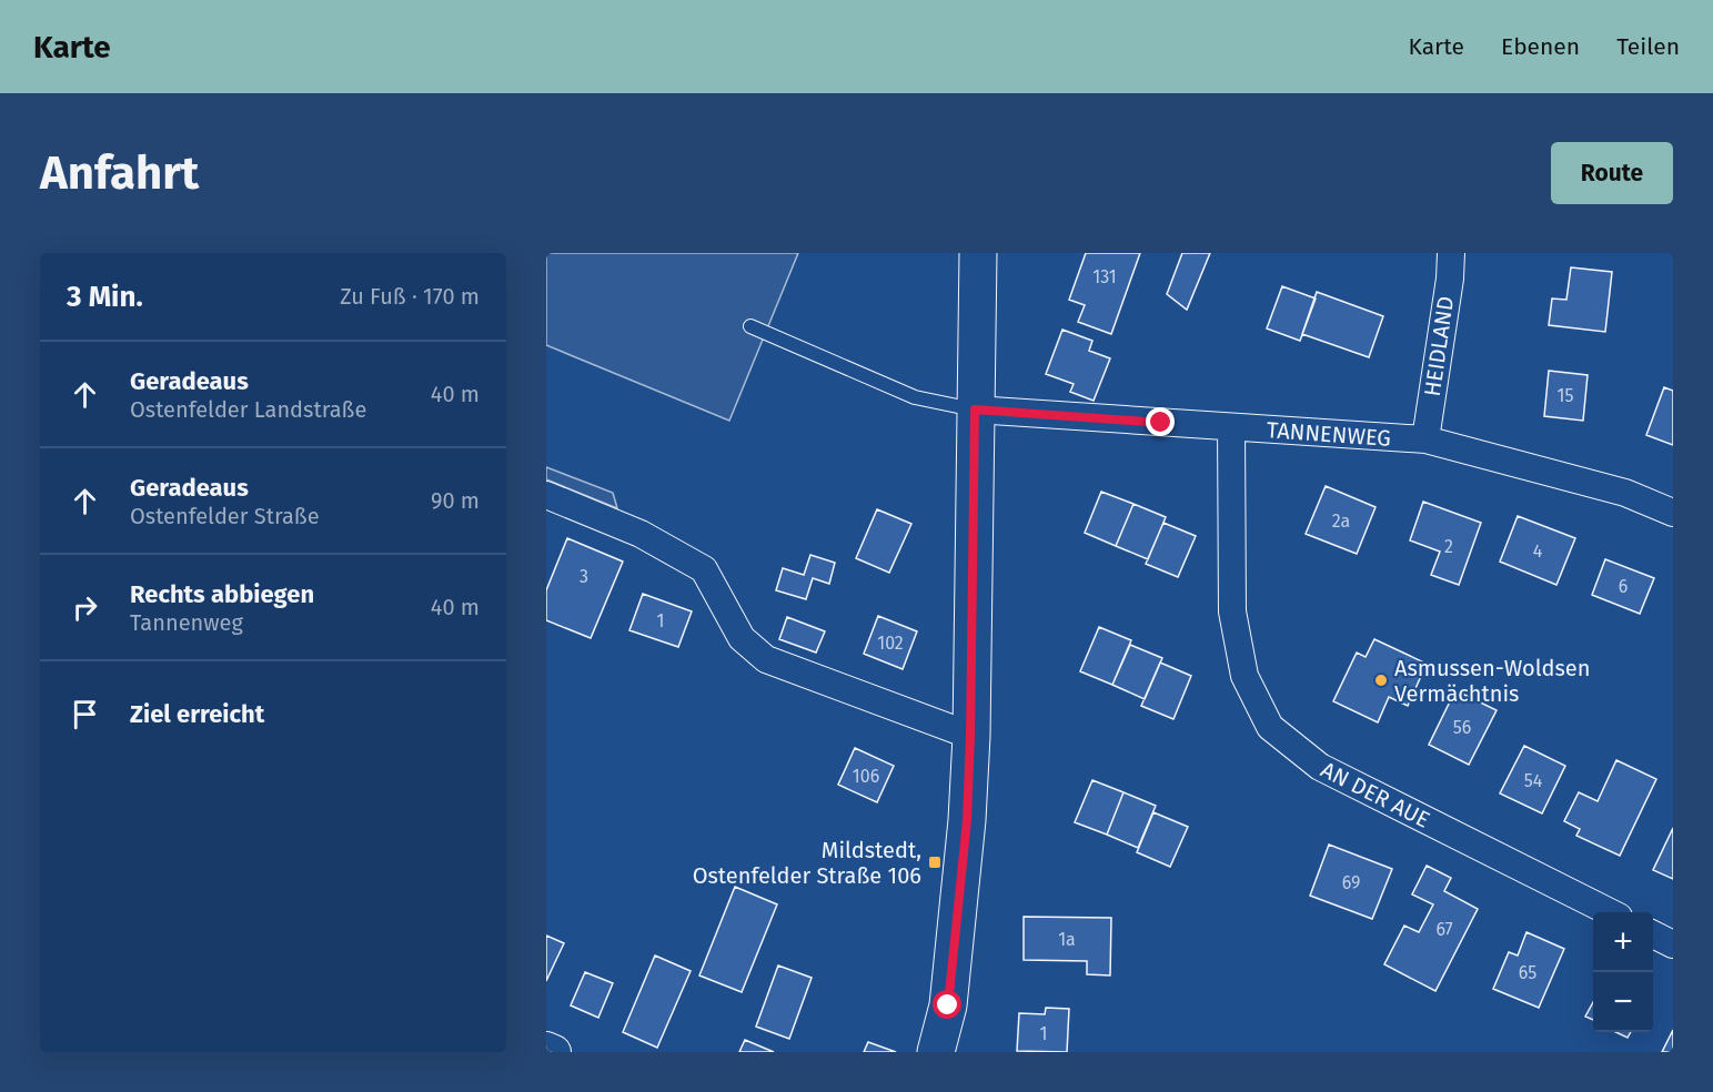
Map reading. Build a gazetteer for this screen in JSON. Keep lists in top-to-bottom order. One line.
{"streets":{"street":["HEIDLAND","TANNENWEG","AN DER AUE"]},"crossings":[["HEIDLAND","TANNENWEG"],["TANNENWEG","AN DER AUE"]],"places":{"other":["Asmussen-Woldsen Vermächtnis"],"transit":["Mildstedt, Ostenfelder Straße 106"]},"house_numbers":["131","15","2a","2","4","3","6","1","102","56","106","54","69","67","1a","65","1"],"page":{"header":"Karte","nav":["Karte","Ebenen","Teilen"],"buttons":"Route","title":"Anfahrt","heading":["3 Min.","Zu Fuß · 170 m"],"list":[["Geradeaus","Ostenfelder Landstraße","40 m"],["Geradeaus","Ostenfelder Straße","90 m"],["Rechts abbiegen","Tannenweg","40 m"],"Ziel erreicht"],"map_buttons":["+","−"]}}
